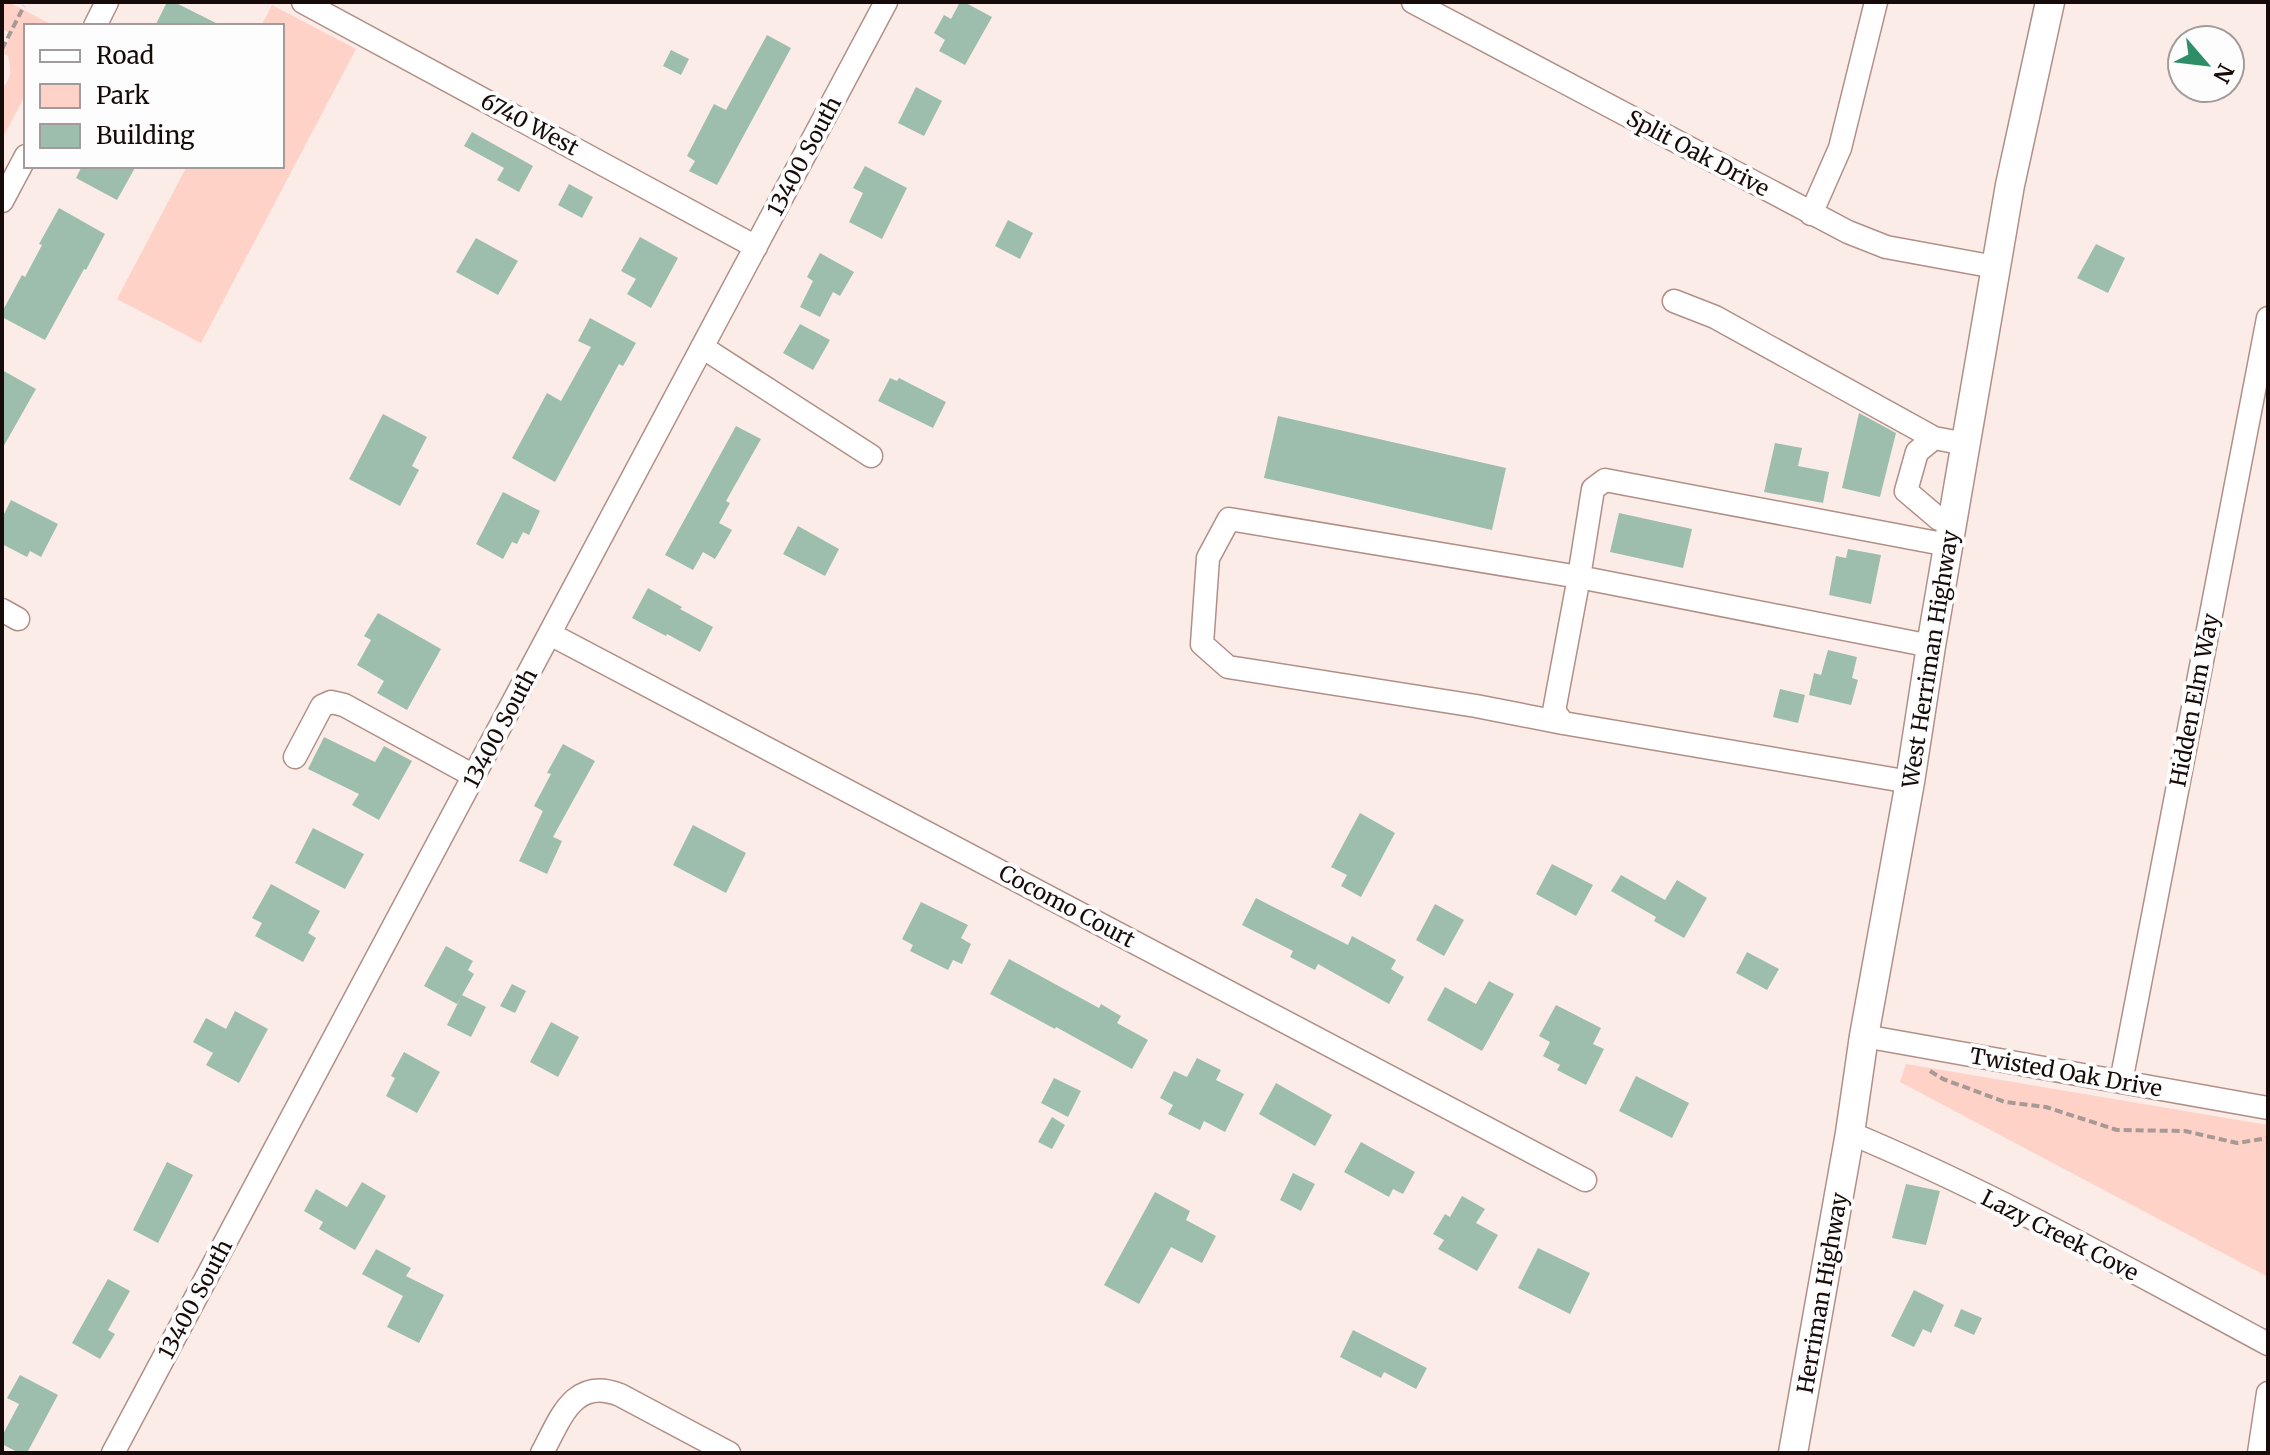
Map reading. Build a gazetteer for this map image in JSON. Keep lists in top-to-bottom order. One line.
{"streets":{"main road":["West Herriman Highway","Herriman Highway"],"street":["6740 West","Split Oak Drive","13400 South","Hidden Elm Way","Cocomo Court","Twisted Oak Drive","Lazy Creek Cove"]},"crossings":[["6740 West","13400 South"],["Split Oak Drive","West Herriman Highway"],["13400 South","Cocomo Court"],["West Herriman Highway","Twisted Oak Drive"],["West Herriman Highway","Lazy Creek Cove"],["West Herriman Highway","Herriman Highway"],["Hidden Elm Way","Twisted Oak Drive"],["Lazy Creek Cove","Herriman Highway"]],"legend":["Road","Park","Building"],"north":"bottom right"}
